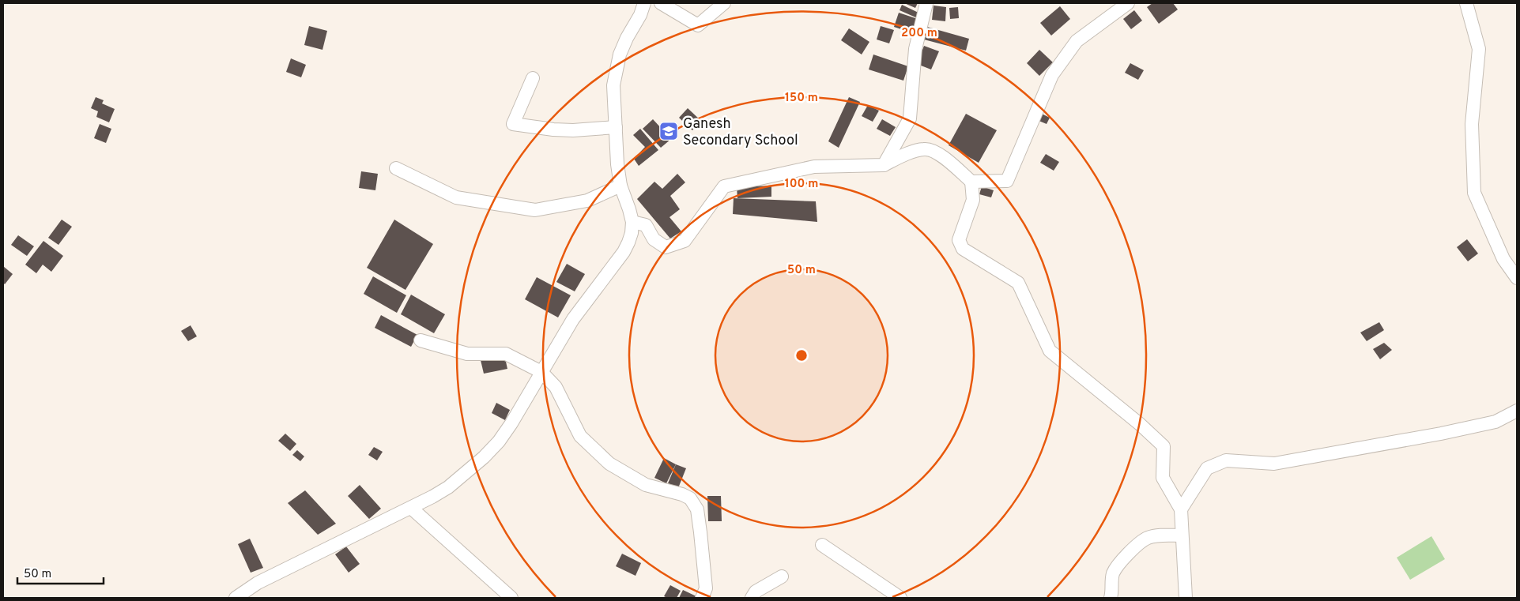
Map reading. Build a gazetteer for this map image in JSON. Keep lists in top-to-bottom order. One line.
{"places":{"school or university":["Ganesh Secondary School"]},"scale_bar":"50 m","rings":["200 m","150 m","100 m","50 m"]}
